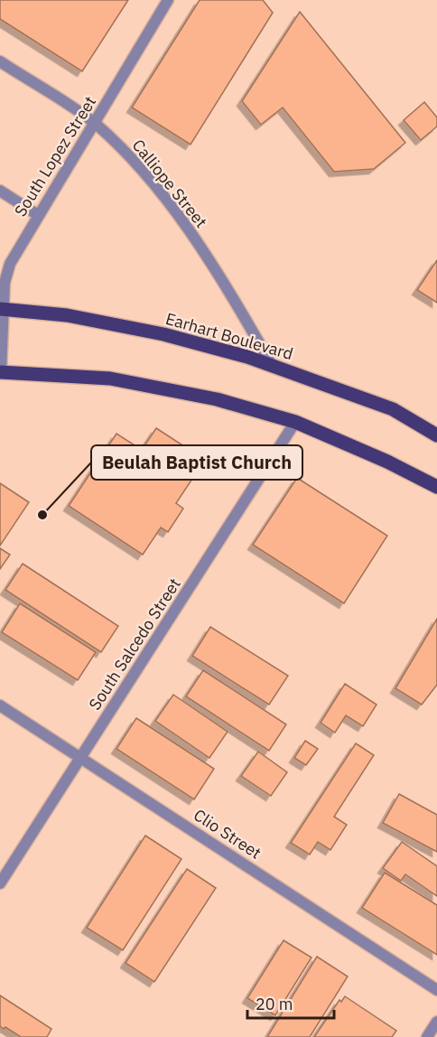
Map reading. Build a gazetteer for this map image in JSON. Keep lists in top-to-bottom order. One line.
{"streets":{"main road":["Earhart Boulevard"],"street":["South Lopez Street","Calliope Street","South Salcedo Street","Clio Street"]},"crossings":[["South Lopez Street","Calliope Street"],["South Lopez Street","Earhart Boulevard"],["Calliope Street","Earhart Boulevard"],["South Salcedo Street","Clio Street"]],"places":["Beulah Baptist Church"],"scale_bar":"20 m"}
